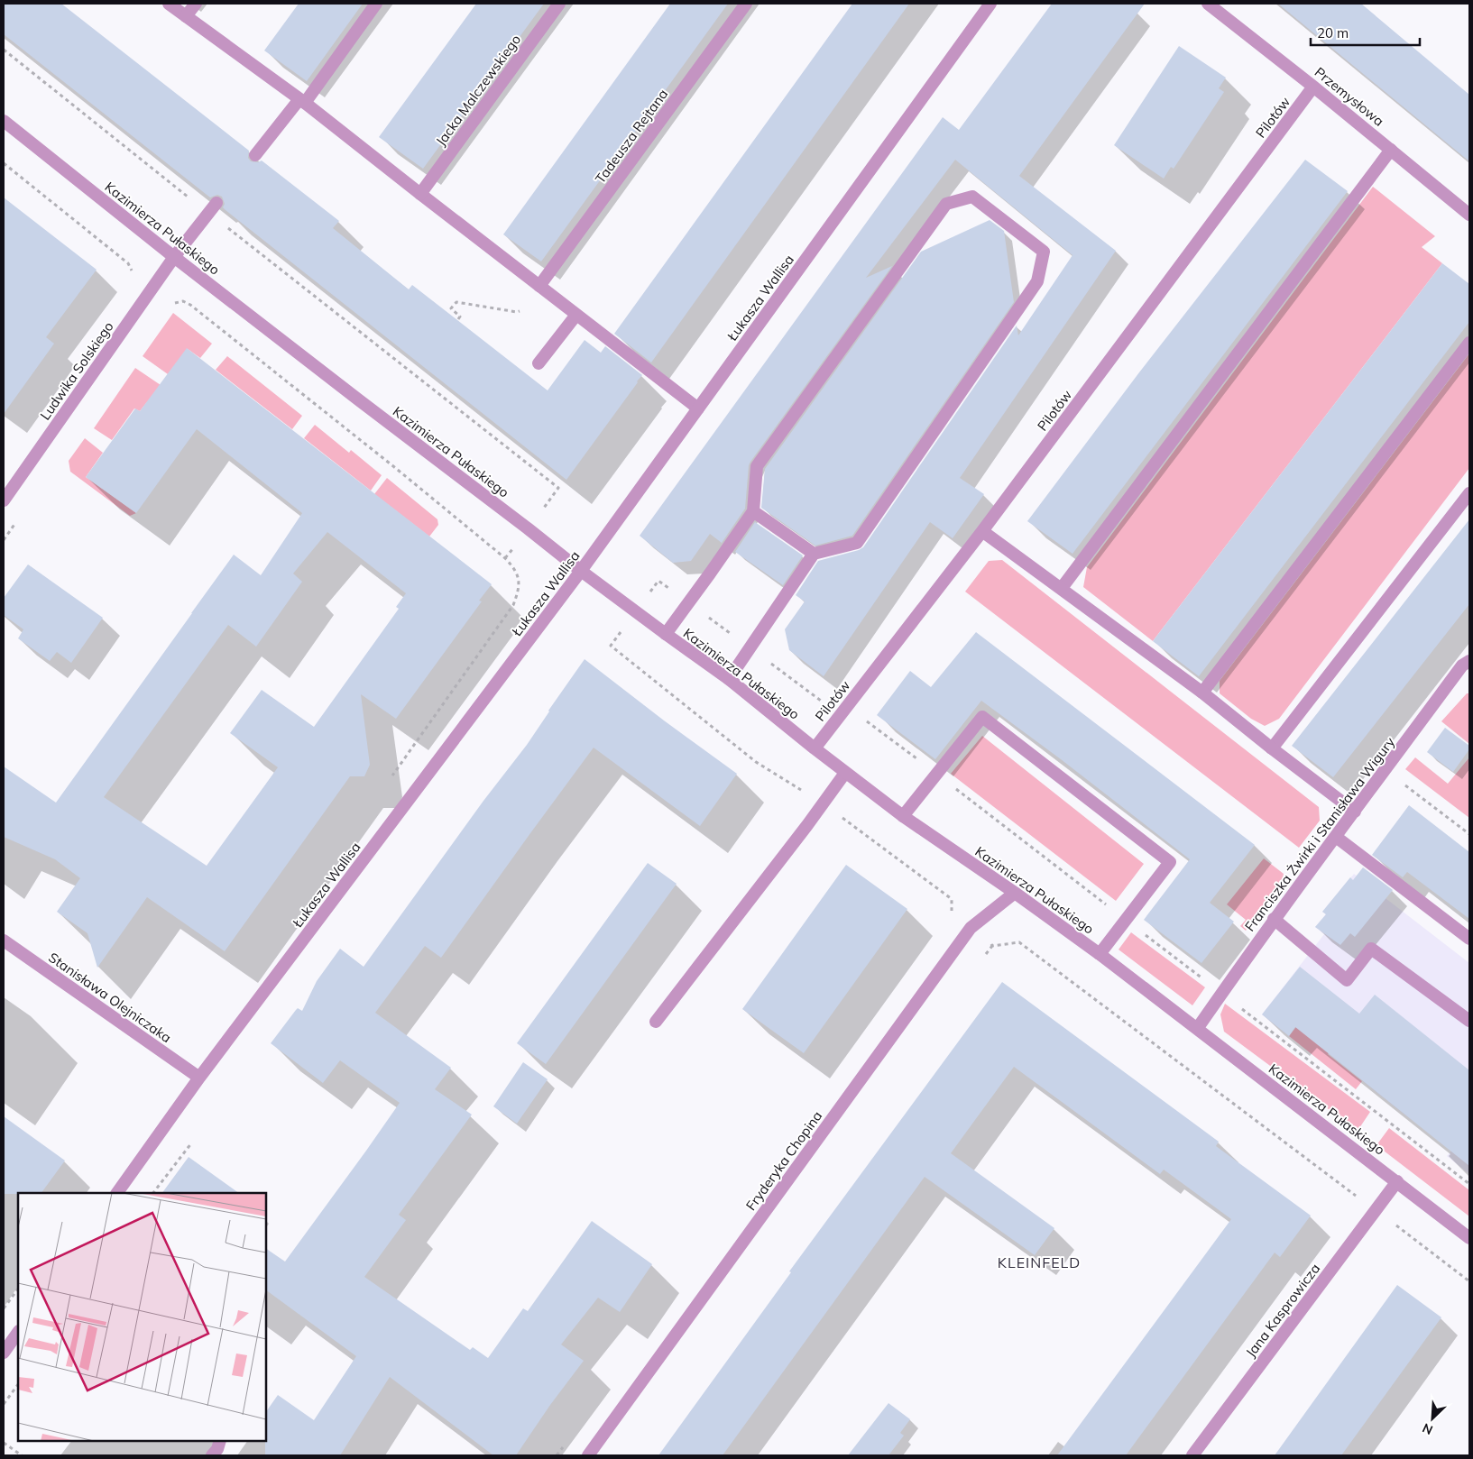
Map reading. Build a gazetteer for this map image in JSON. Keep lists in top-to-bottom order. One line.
{"streets":{"street":["Jacka Malczewskiego","Przemysłowa","Pilotów","Tadeusza Rejtana","Kazimierza Pułaskiego","Łukasza Wallisa","Ludwika Solskiego","Franciszka Żwirki i Stanisława Wigury","Stanisława Olejniczaka","Fryderyka Chopina","Jana Kasprowicza"]},"crossings":[["Przemysłowa","Pilotów"],["Pilotów","Kazimierza Pułaskiego"],["Kazimierza Pułaskiego","Łukasza Wallisa"],["Kazimierza Pułaskiego","Ludwika Solskiego"],["Kazimierza Pułaskiego","Franciszka Żwirki i Stanisława Wigury"],["Kazimierza Pułaskiego","Fryderyka Chopina"],["Kazimierza Pułaskiego","Jana Kasprowicza"],["Łukasza Wallisa","Stanisława Olejniczaka"]],"districts":["KLEINFELD"],"scale_bar":"20 m","north":"bottom left"}
